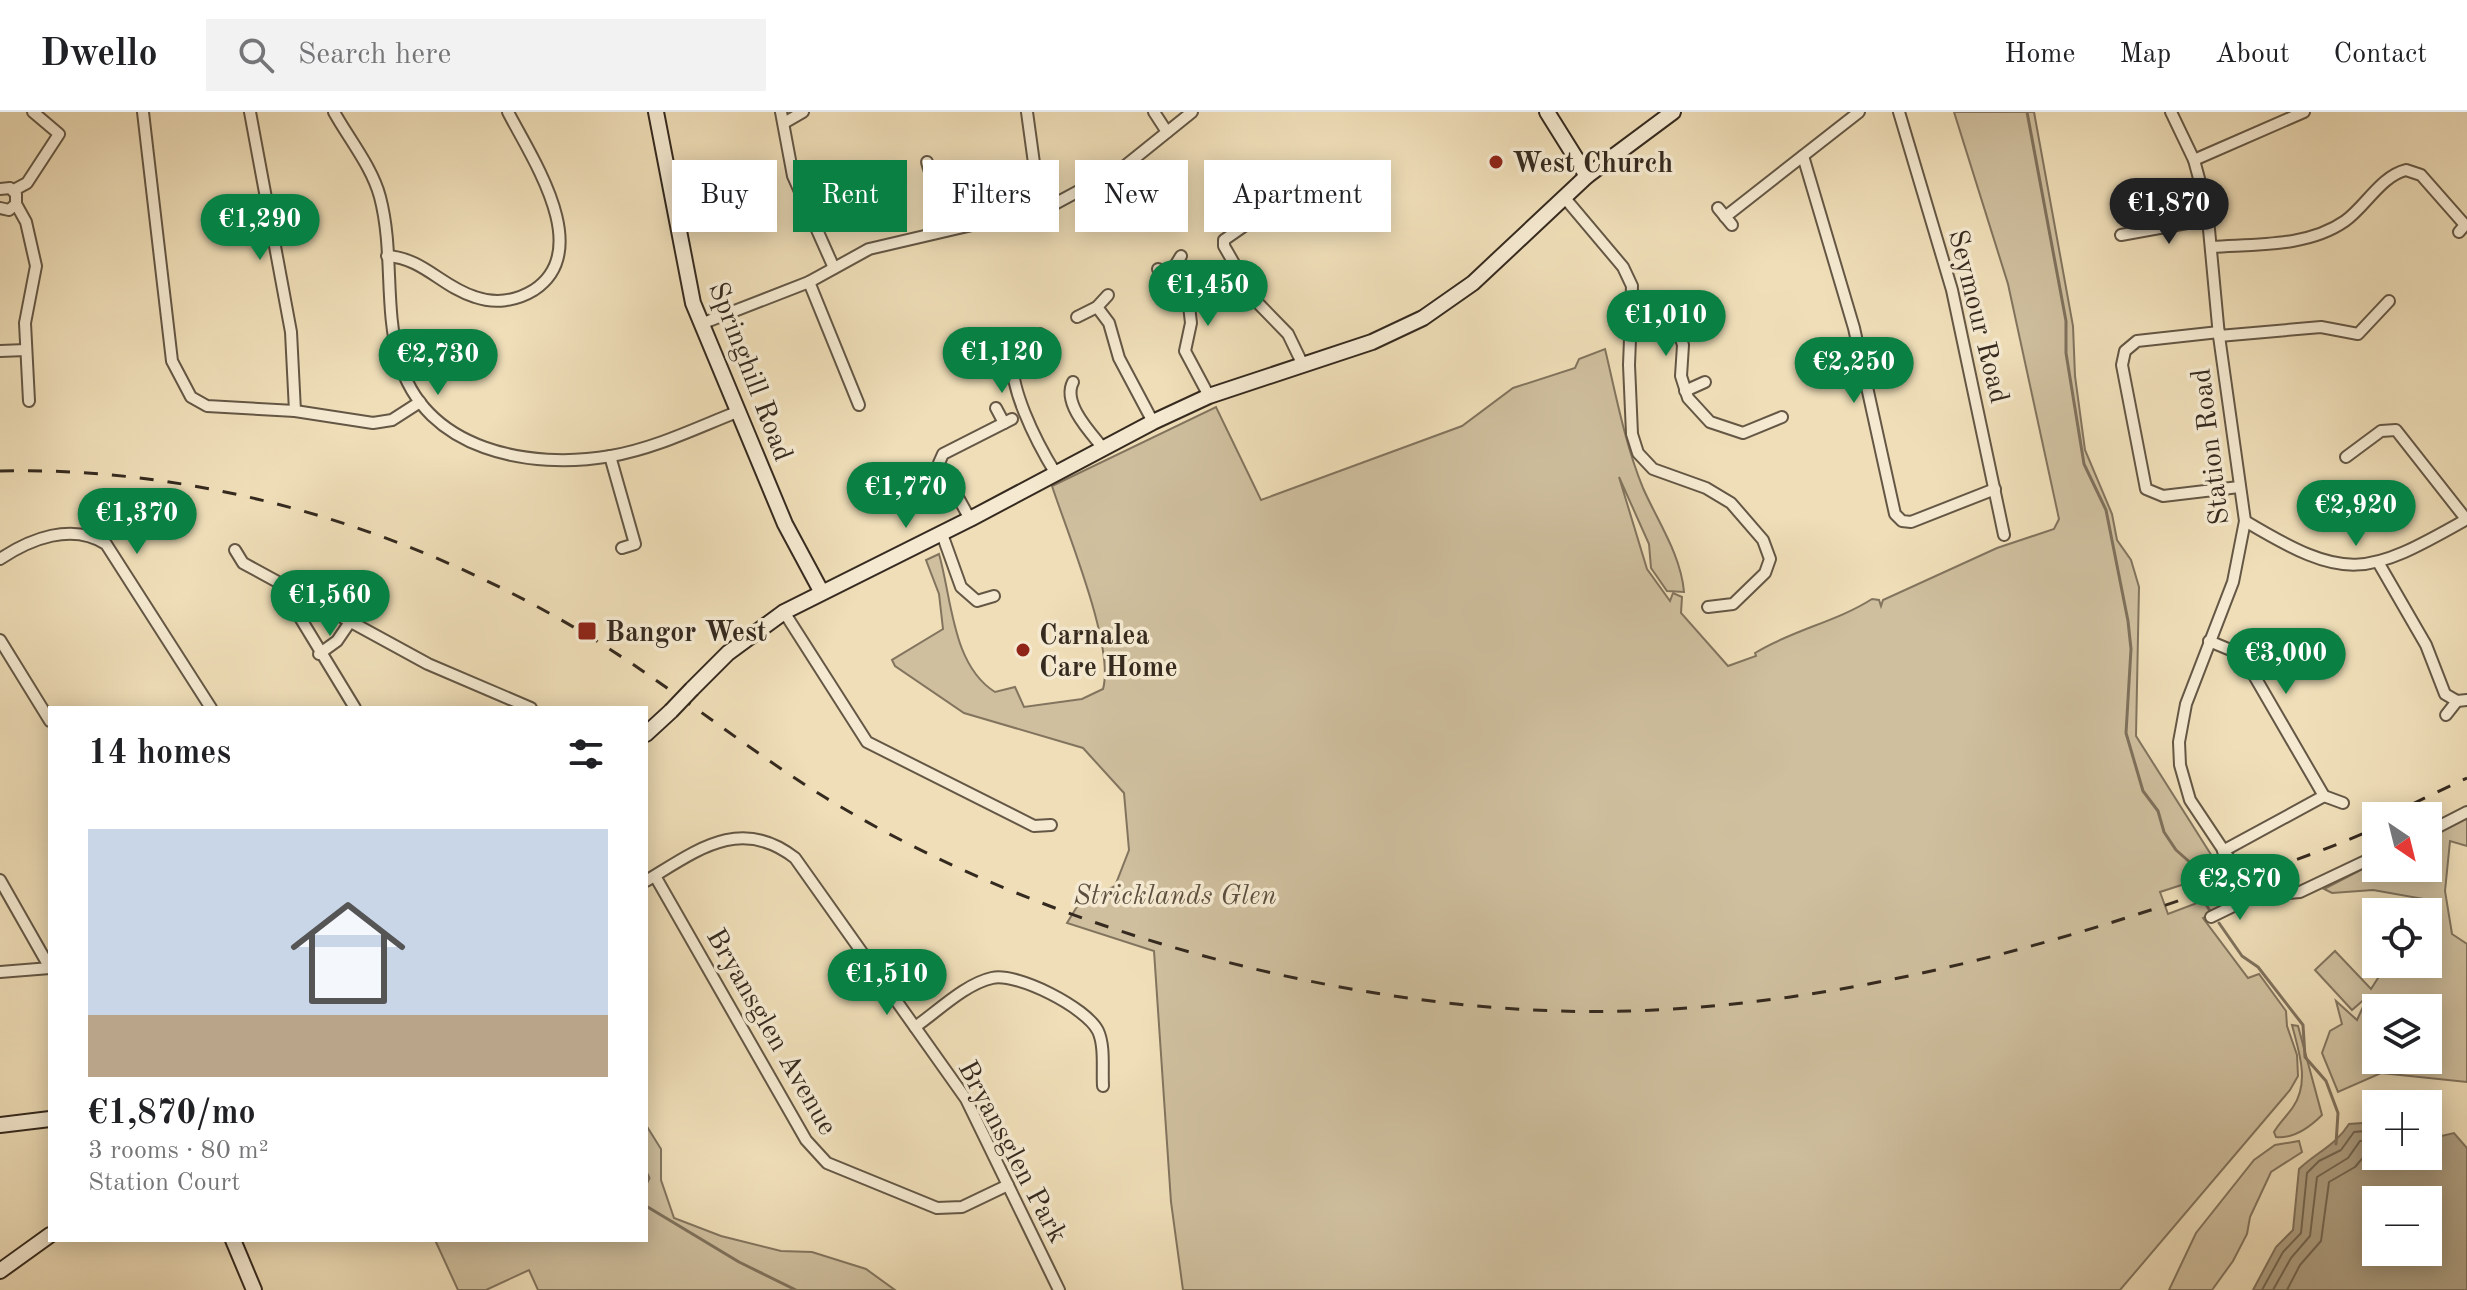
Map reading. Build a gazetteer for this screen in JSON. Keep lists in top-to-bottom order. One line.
{"streets":{"main road":["Springhill Road"],"street":["Seymour Road","Station Road","Bryansglen Avenue","Bryansglen Park"]},"crossings":[["Bryansglen Avenue","Bryansglen Park"]],"parks":["Stricklands Glen"],"places":{"other":["West Church","Carnalea Care Home"],"transit":["Bangor West"]},"north":"bottom right","page":{"header":"Dwello","search":"Search here","nav":["Home","Map","About","Contact"],"chip":["Buy","Rent","Filters","New","Apartment"],"price":["€1,870","€1,290","€1,450","€1,010","€1,120","€2,730","€2,250","€1,770","€2,920","€1,370","€1,560","€3,000","€2,870","€1,510"],"heading":"14 homes","map_buttons":["+","−"],"list":[{"name":"€1,870/mo","note":"3 rooms · 80 m² · Station Court"}]}}
